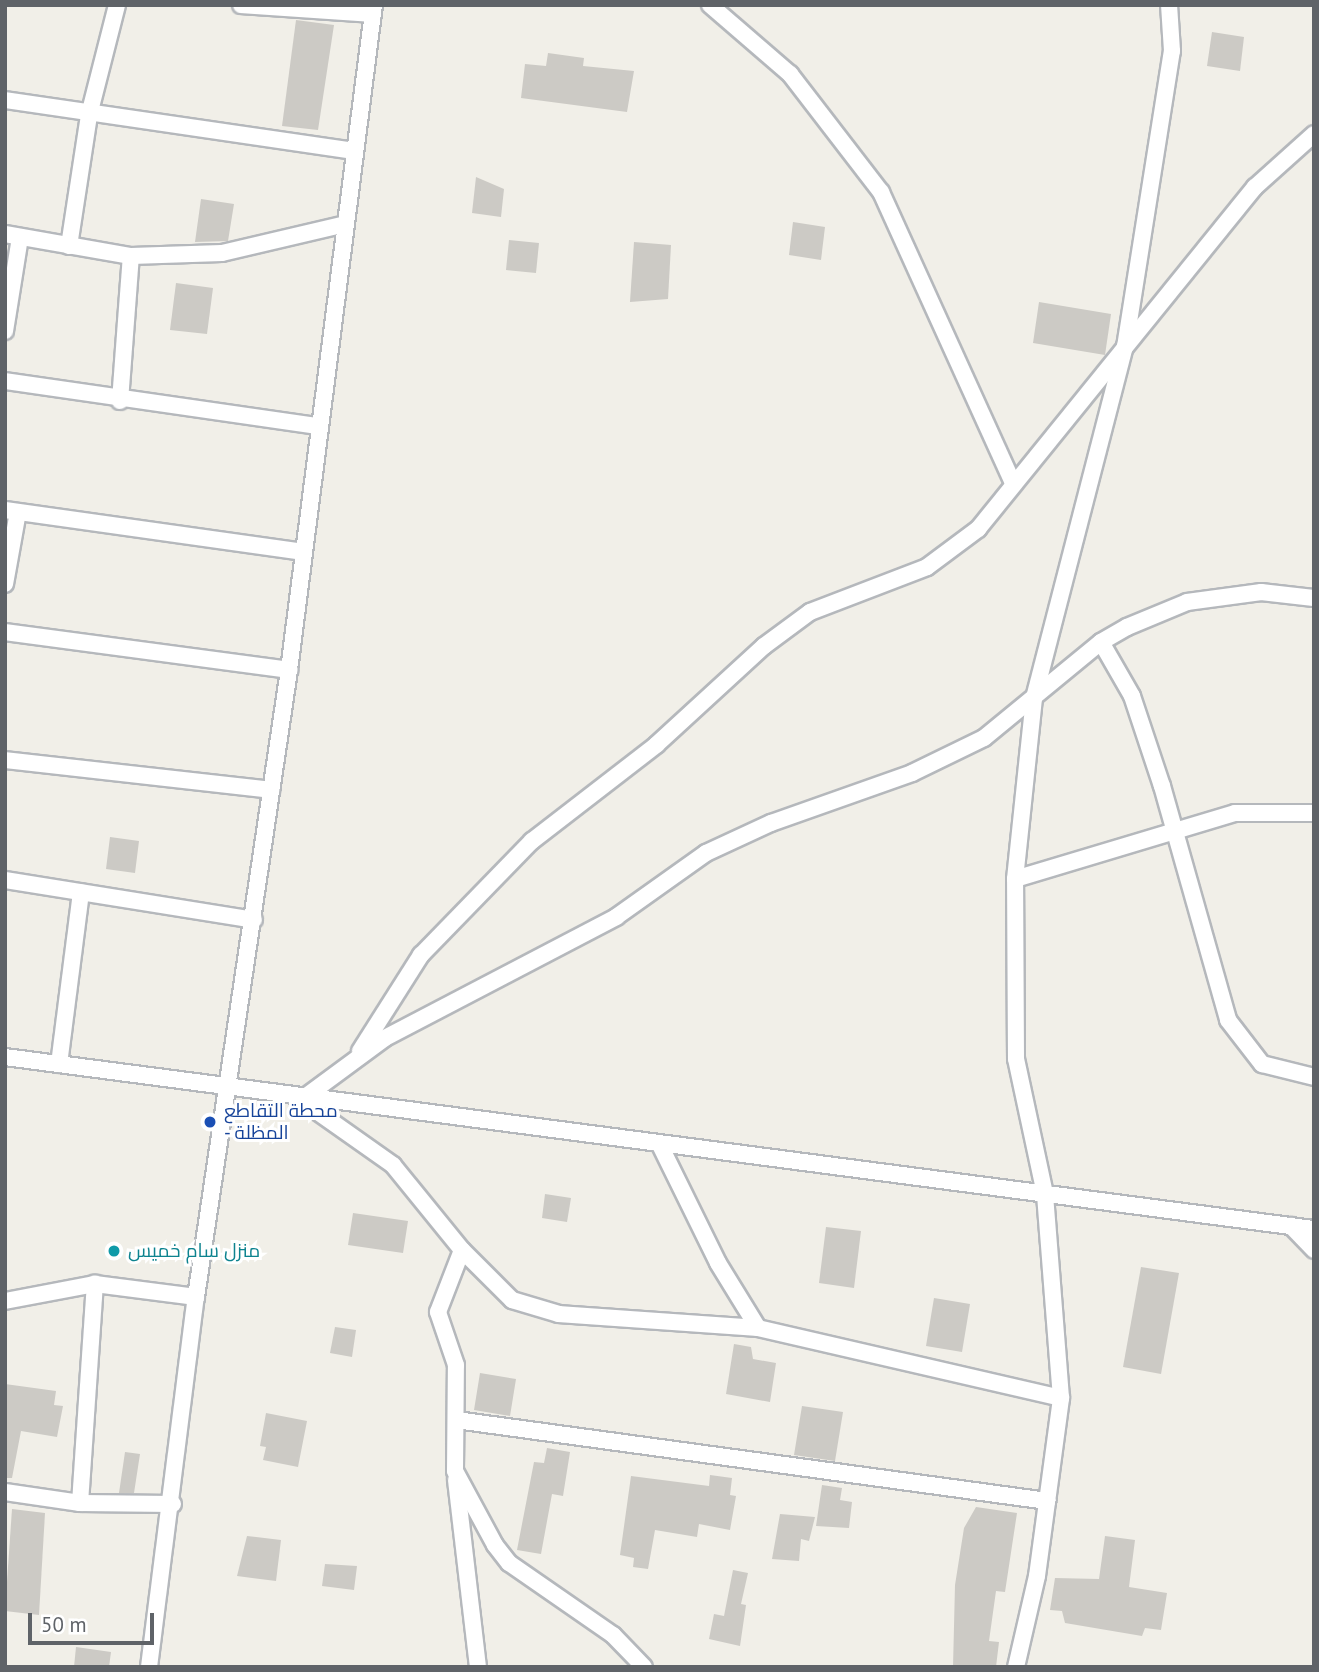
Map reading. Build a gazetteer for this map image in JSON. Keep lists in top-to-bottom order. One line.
{"places":["محطة التقاطع - المظلة","منزل سام خميس"],"scale_bar":"50 m"}
